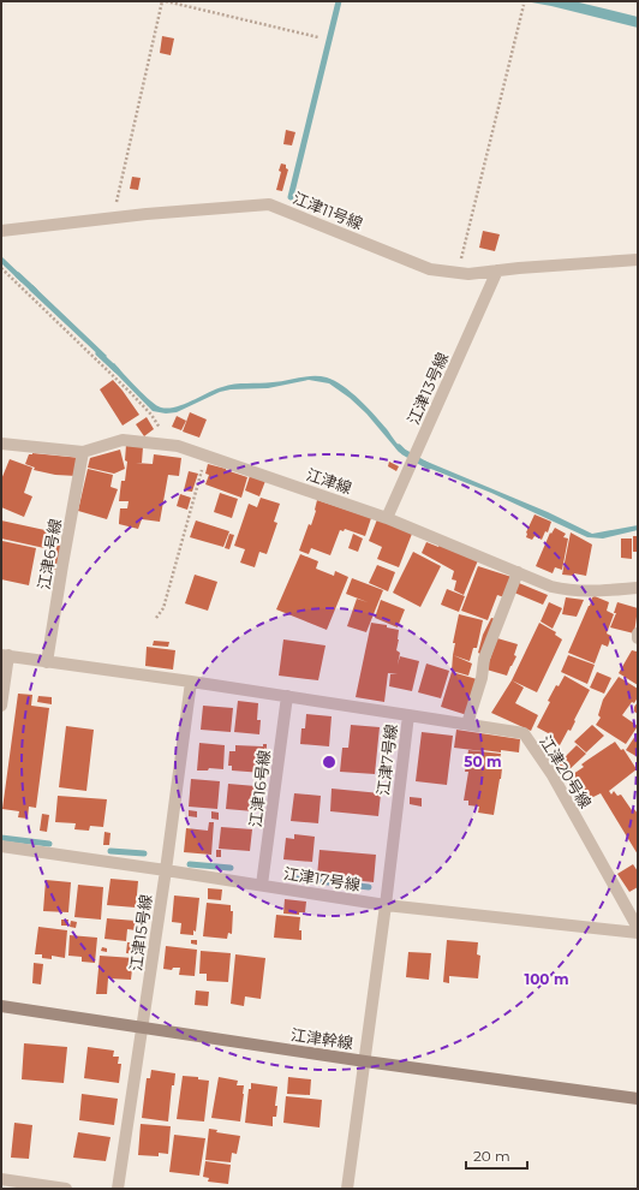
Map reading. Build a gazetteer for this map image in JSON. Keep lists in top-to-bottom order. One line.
{"streets":{"street":["江津11号線","江津13号線","江津線","江津6号線","江津7号線","江津20号線","江津16号線","江津17号線","江津15号線","江津幹線"]},"crossings":[["江津11号線","江津13号線"],["江津13号線","江津線"],["江津線","江津6号線"],["江津6号線","江津7号線"],["江津7号線","江津20号線"],["江津7号線","江津16号線"],["江津7号線","江津17号線"],["江津7号線","江津15号線"],["江津7号線","江津幹線"],["江津16号線","江津17号線"],["江津17号線","江津15号線"],["江津15号線","江津幹線"]],"scale_bar":"20 m","rings":["50 m","100 m"]}
